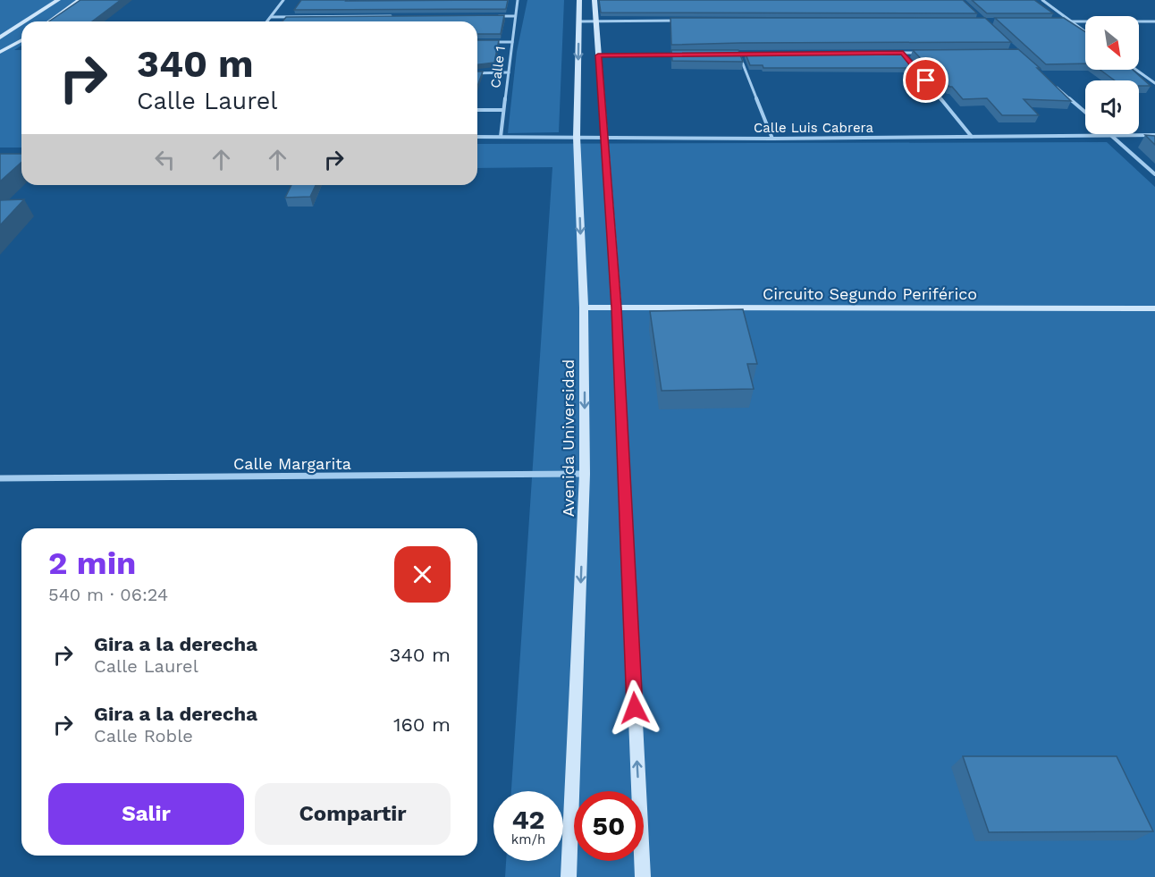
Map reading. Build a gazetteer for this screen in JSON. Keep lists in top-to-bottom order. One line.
{"streets":{"main road":["Circuito Segundo Periférico","Avenida Universidad"],"street":["Calle 1","Calle Luis Cabrera","Calle Margarita"]},"crossings":[["Calle 1","Calle Luis Cabrera"],["Calle Luis Cabrera","Avenida Universidad"],["Circuito Segundo Periférico","Avenida Universidad"],["Avenida Universidad","Calle Margarita"]],"north":"bottom right","page":{"turn":["340 m","Calle Laurel"],"heading":["2 min","540 m · 06:24"],"list":[{"name":"Gira a la derecha","note":"Calle Laurel","value":"340 m"},{"name":"Gira a la derecha","note":"Calle Roble","value":"160 m"}],"buttons":["Salir","Compartir"],"speed":"42 km/h","limit":"50"}}
